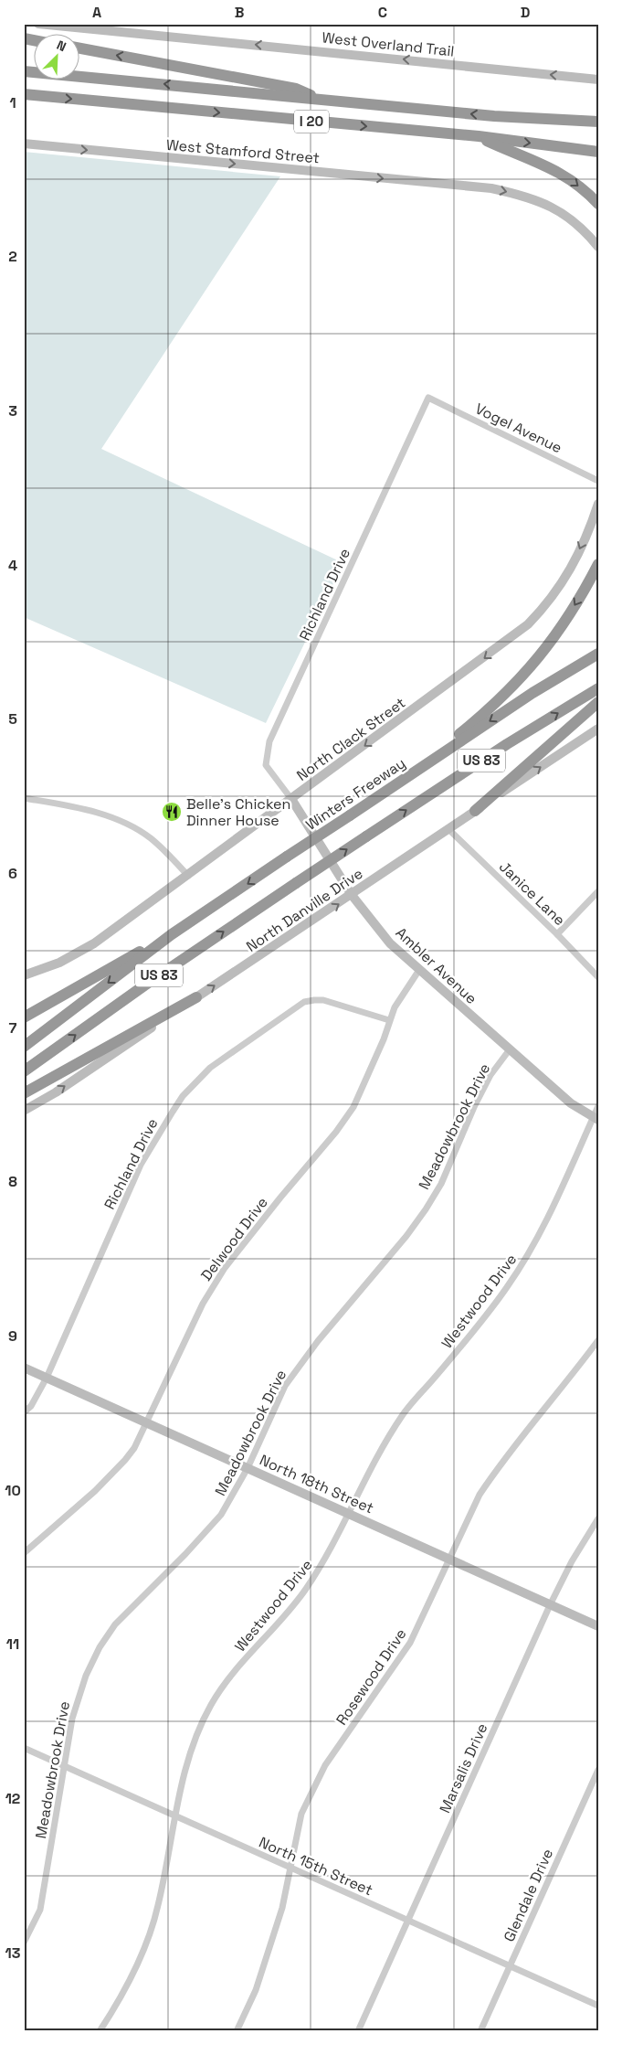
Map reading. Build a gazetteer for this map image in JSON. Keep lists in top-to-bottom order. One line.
{"streets":{"highway":["I 20","US 83","Winters Freeway"],"main road":["West Overland Trail","West Stamford Street","North Clack Street","North Danville Drive","Ambler Avenue","North 18th Street"],"street":["Vogel Avenue","Richland Drive","Janice Lane","Meadowbrook Drive","Delwood Drive","Westwood Drive","Rosewood Drive","Marsalis Drive","North 15th Street","Glendale Drive"]},"crossings":[["Vogel Avenue","Richland Drive"],["Richland Drive","North Clack Street"],["Richland Drive","Ambler Avenue"],["Richland Drive","Delwood Drive"],["Richland Drive","North 18th Street"],["North Clack Street","Ambler Avenue"],["Janice Lane","North Danville Drive"],["North Danville Drive","Ambler Avenue"],["Ambler Avenue","Meadowbrook Drive"],["Ambler Avenue","Delwood Drive"],["Ambler Avenue","Westwood Drive"],["Meadowbrook Drive","North 18th Street"],["Meadowbrook Drive","North 15th Street"],["Delwood Drive","North 18th Street"],["Westwood Drive","North 18th Street"],["Westwood Drive","North 15th Street"],["North 18th Street","Rosewood Drive"],["North 18th Street","Marsalis Drive"],["Rosewood Drive","North 15th Street"],["Marsalis Drive","North 15th Street"],["North 15th Street","Glendale Drive"]],"one_way":["West Overland Trail","West Stamford Street","North Clack Street","North Danville Drive"],"places":{"restaurant":["Belle's Chicken Dinner House"]},"north":"top right","grid":{"columns":["A","B","C","D"],"rows":["1","2","3","4","5","6","7","8","9","10","11","12","13"]}}
